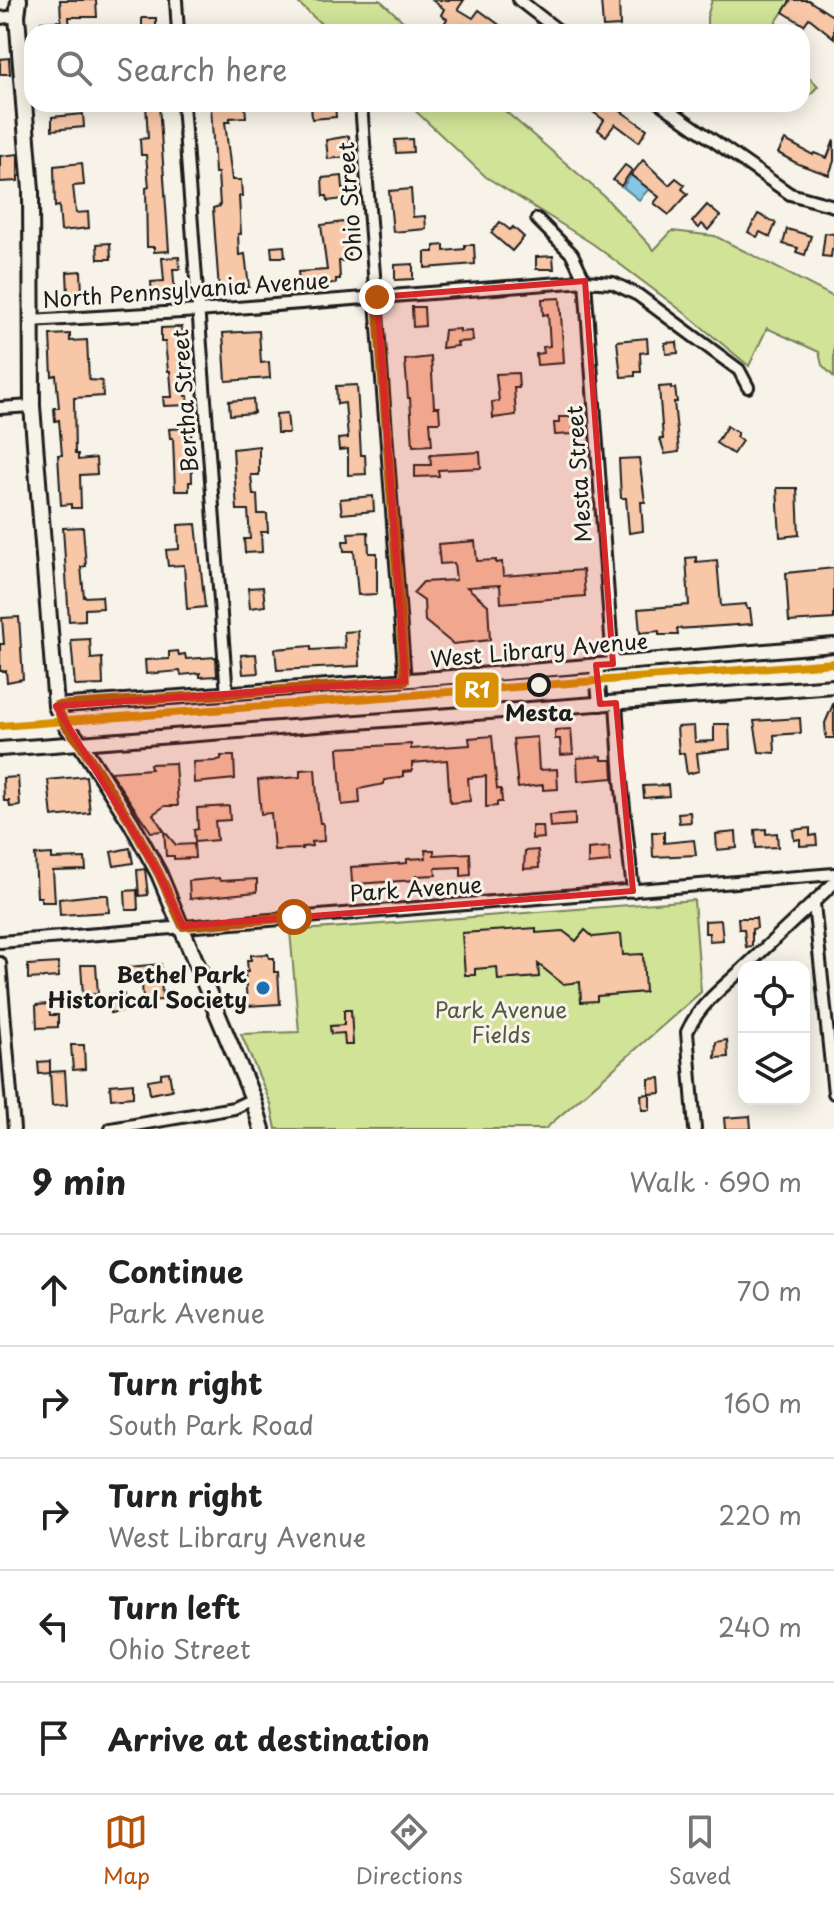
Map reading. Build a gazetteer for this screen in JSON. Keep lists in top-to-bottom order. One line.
{"streets":{"street":["Ohio Street","North Pennsylvania Avenue","Bertha Street","Mesta Street","West Library Avenue","Park Avenue"]},"crossings":[["Ohio Street","North Pennsylvania Avenue"],["Ohio Street","West Library Avenue"],["North Pennsylvania Avenue","Bertha Street"],["North Pennsylvania Avenue","Mesta Street"],["Bertha Street","West Library Avenue"],["Mesta Street","West Library Avenue"]],"parks":["Park Avenue Fields"],"places":["Mesta","Bethel Park Historical Society"],"lines":["transit line R1"],"page":{"search":"Search here","heading":["9 min","Walk · 690 m"],"list":[["Continue","Park Avenue","70 m"],["Turn right","South Park Road","160 m"],["Turn right","West Library Avenue","220 m"],["Turn left","Ohio Street","240 m"],"Arrive at destination"],"nav":["Map","Directions","Saved"]}}
